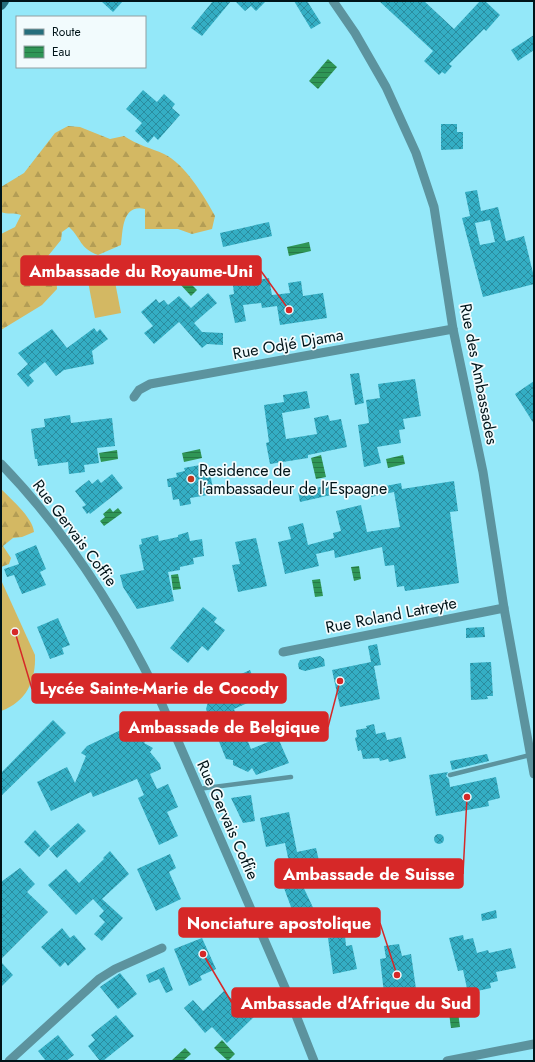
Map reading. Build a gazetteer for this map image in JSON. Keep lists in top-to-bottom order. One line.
{"streets":{"street":["Rue Odjé Djama","Rue des Ambassades","Rue Gervais Coffie","Rue Roland Latreyte"]},"crossings":[["Rue Odjé Djama","Rue des Ambassades"],["Rue des Ambassades","Rue Roland Latreyte"]],"places":["Ambassade du Royaume-Uni","Residence de l’ambassadeur de l’Espagne","Lycée Sainte-Marie de Cocody","Ambassade de Belgique","Ambassade de Suisse","Ambassade d'Afrique du Sud","Nonciature apostolique"],"legend":["Route","Eau"]}
